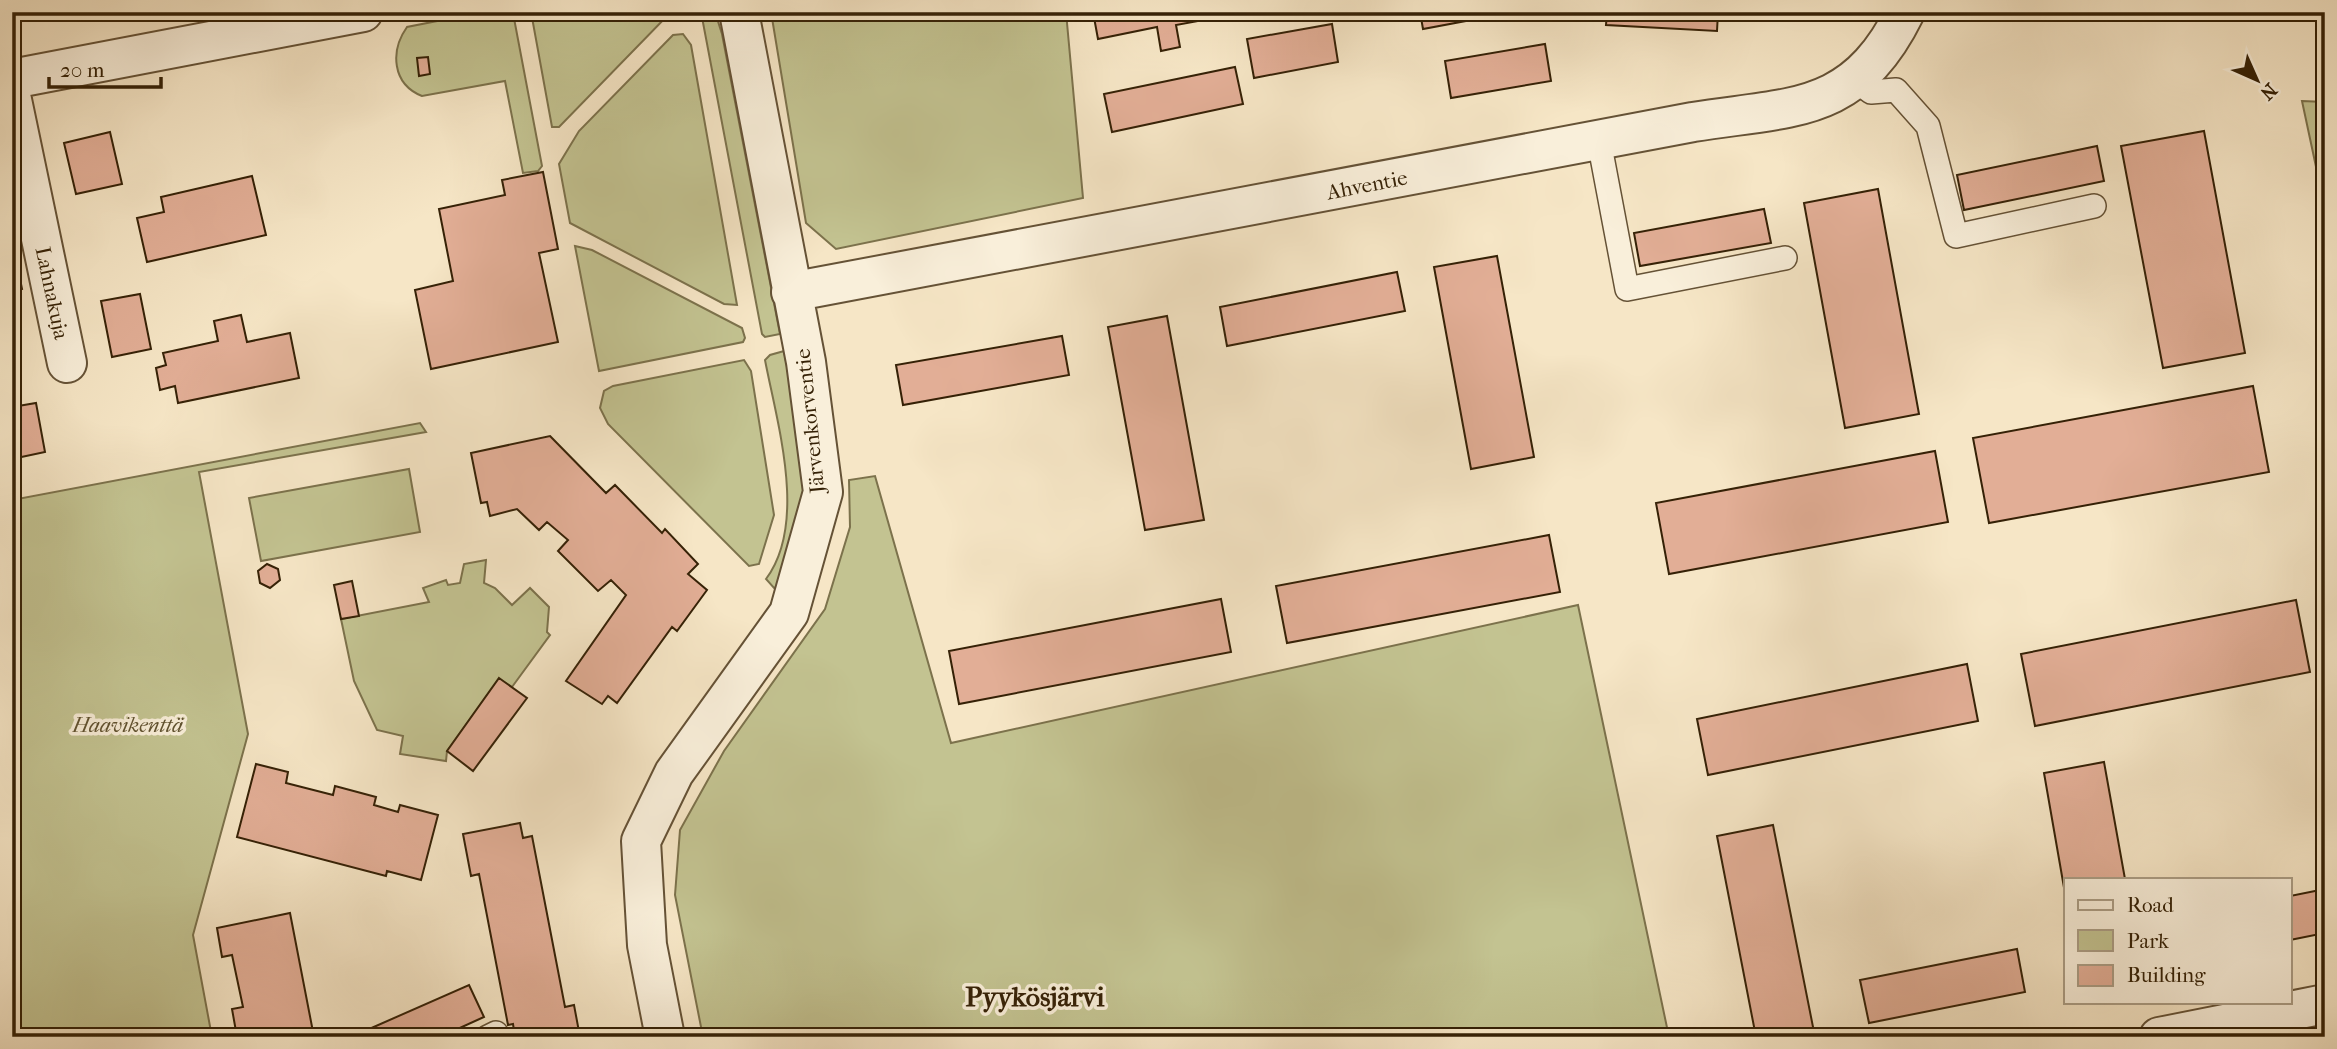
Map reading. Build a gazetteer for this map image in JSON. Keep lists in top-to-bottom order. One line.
{"streets":{"street":["Ahventie","Lahnakuja","Järvenkorventie"]},"crossings":[["Ahventie","Järvenkorventie"]],"districts":["Pyykösjärvi"],"parks":["Haavikenttä"],"legend":["Road","Park","Building"],"scale_bar":"20 m","north":"bottom right"}
